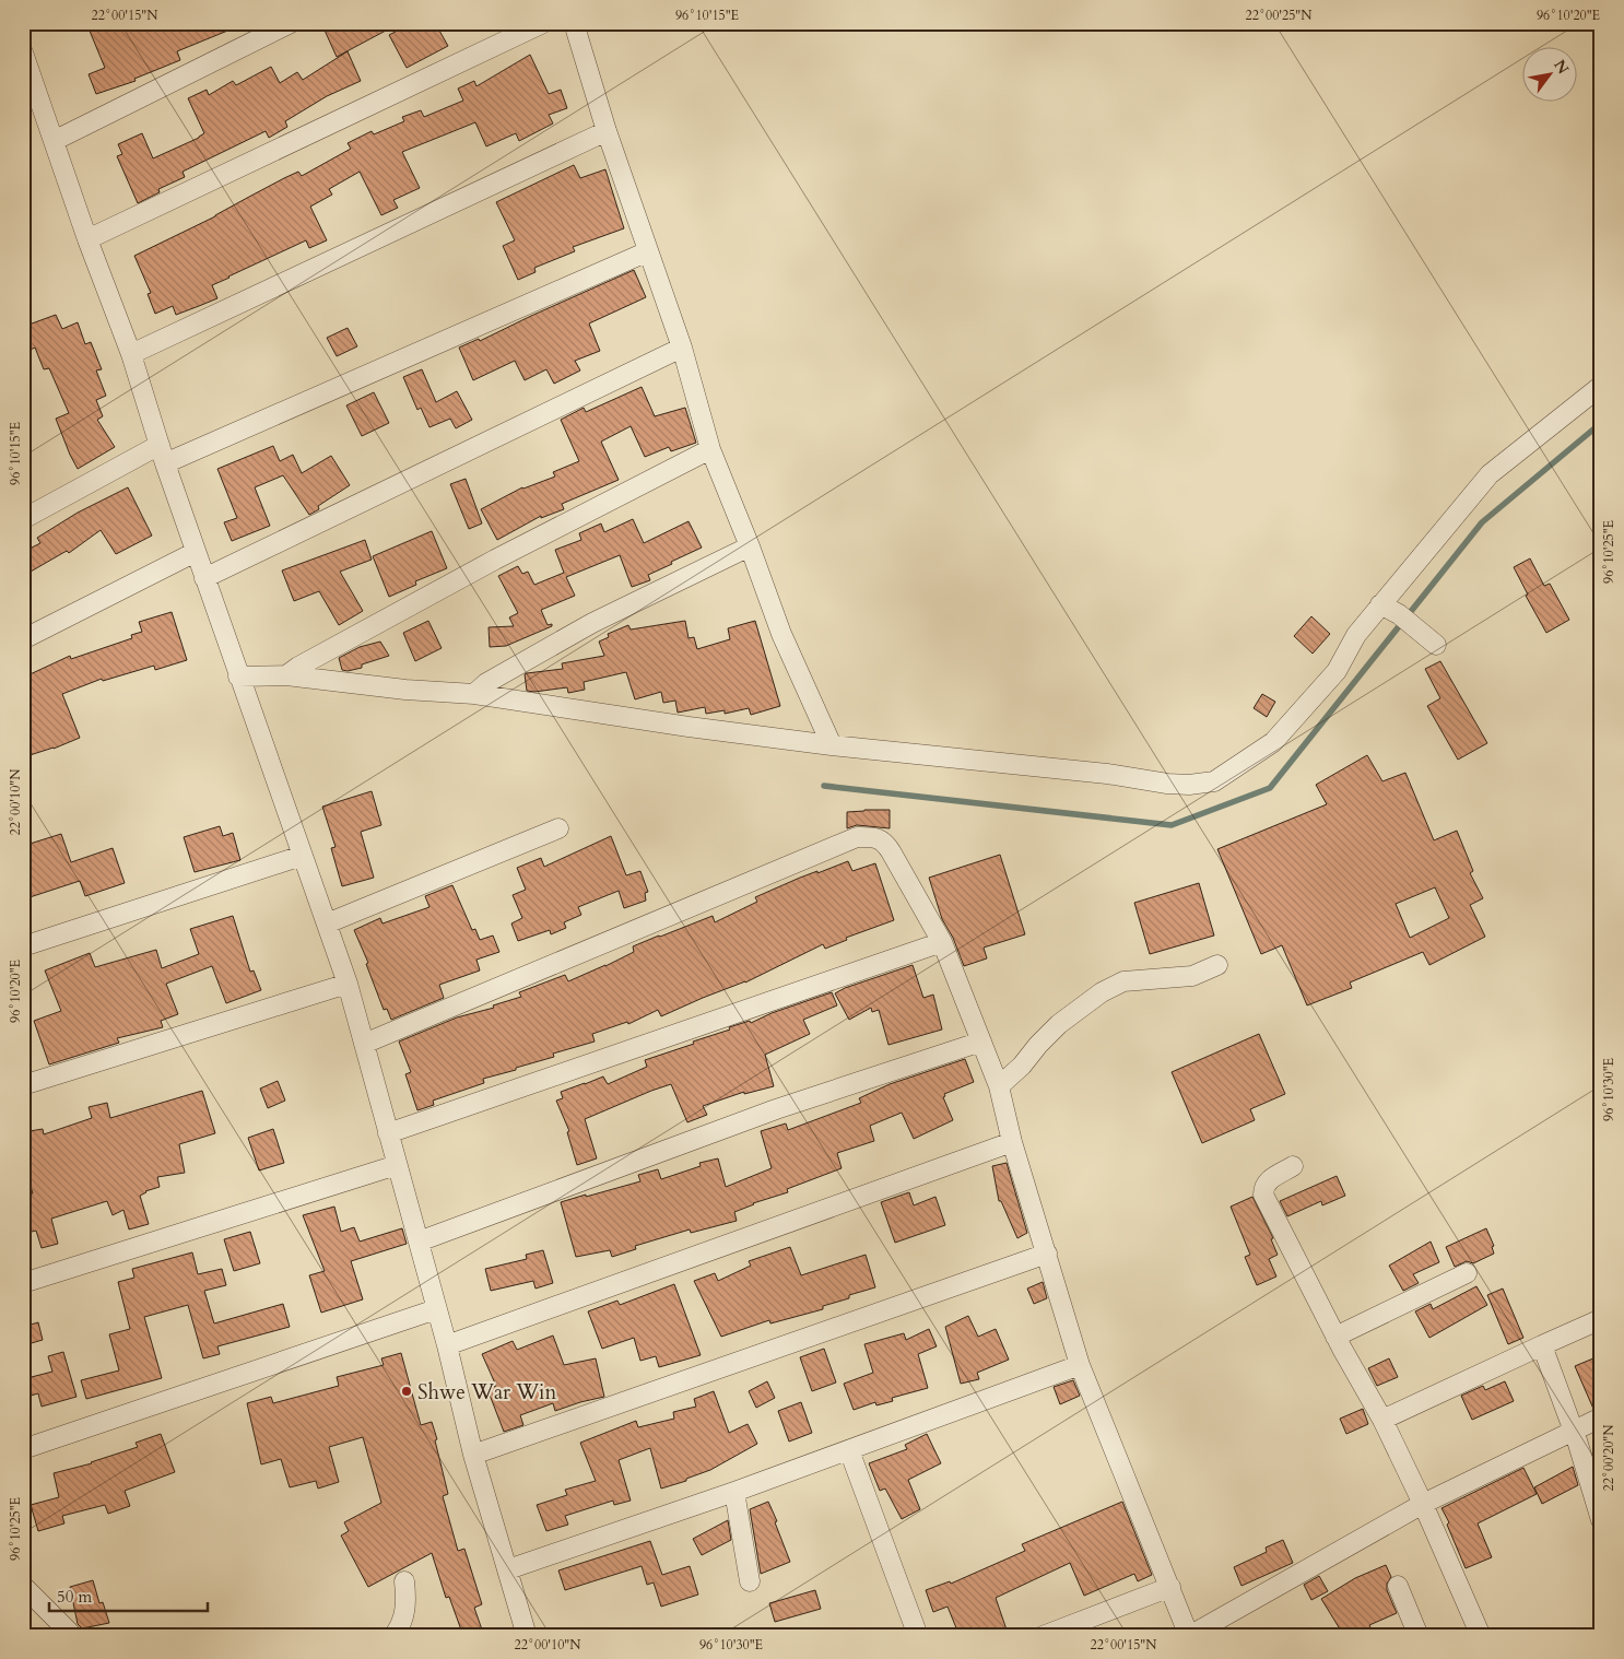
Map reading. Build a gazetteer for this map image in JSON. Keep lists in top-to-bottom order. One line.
{"places":["Shwe War Win"],"scale_bar":"50 m","north":"top right","coordinates":["22°00'15\"N","96°10'15\"E","22°00'25\"N","96°10'20\"E","96°10'25\"E","22°00'10\"N","96°10'30\"E","22°00'20\"N"]}
